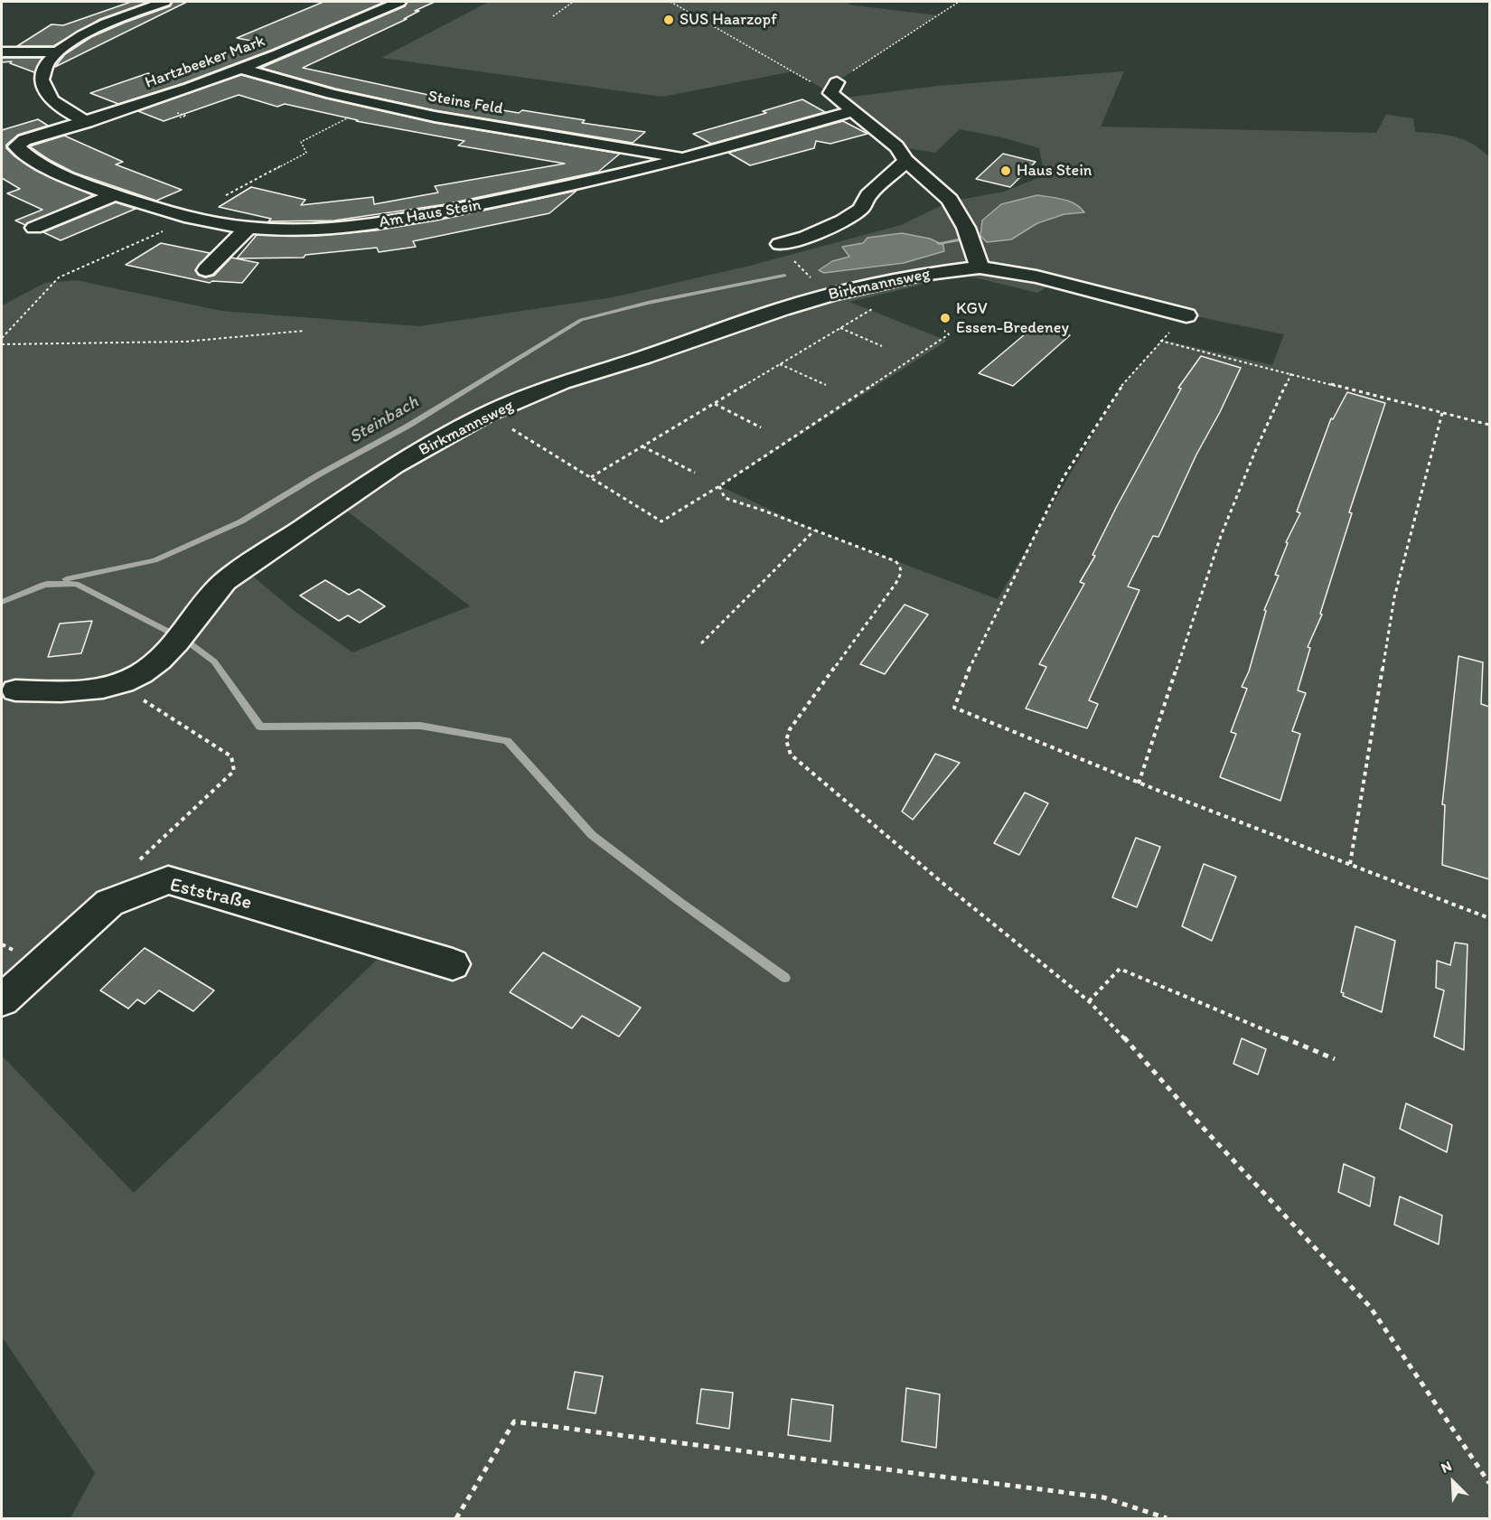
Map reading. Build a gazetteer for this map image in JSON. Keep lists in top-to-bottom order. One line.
{"streets":{"street":["Hartzbeeker Mark","Steins Feld","Am Haus Stein","Birkmannsweg","Eststraße"]},"crossings":[["Hartzbeeker Mark","Steins Feld"],["Hartzbeeker Mark","Am Haus Stein"],["Steins Feld","Am Haus Stein"]],"water":["Steinbach"],"places":["SUS Haarzopf","Haus Stein","KGV Essen-Bredeney"],"north":"top left"}
